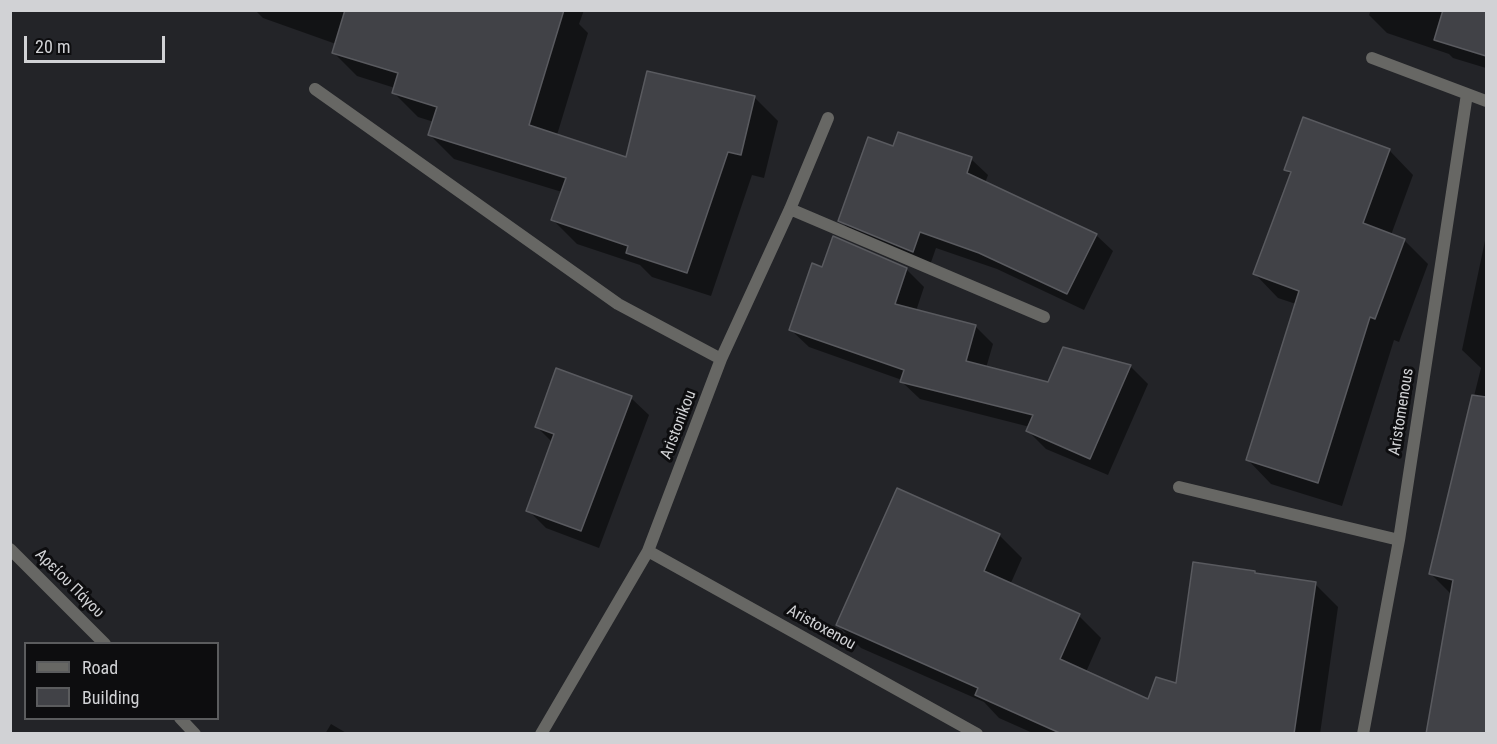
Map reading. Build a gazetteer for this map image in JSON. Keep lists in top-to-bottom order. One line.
{"streets":{"street":["Aristomenous","Aristonikou","Αρείου Πάγου","Aristoxenou"]},"crossings":[["Aristonikou","Aristoxenou"]],"legend":["Road","Building"],"scale_bar":"20 m"}
